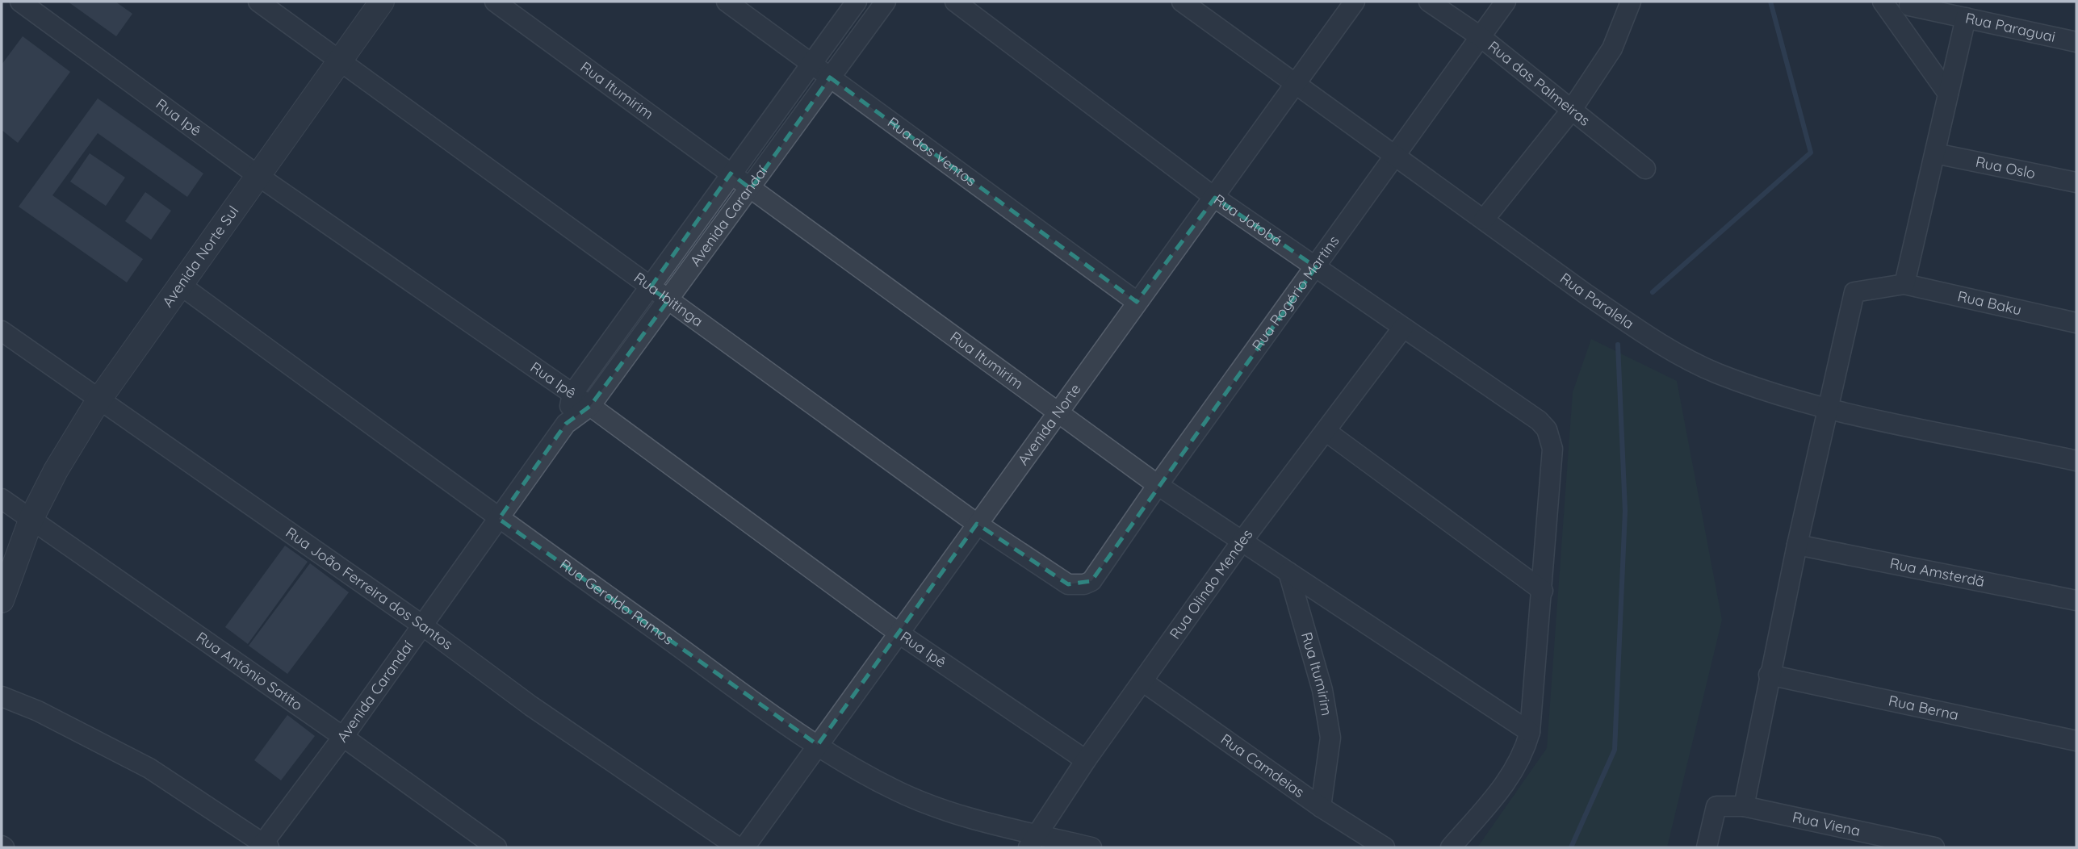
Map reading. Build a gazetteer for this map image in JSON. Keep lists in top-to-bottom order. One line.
{"streets":{"street":["Rua Paraguai","Rua das Palmeiras","Rua Itumirim","Rua Ipê","Rua dos Ventos","Rua Oslo","Avenida Carandaí","Rua Jatobá","Avenida Norte Sul","Rua Rogério Martins","Rua Ibitinga","Rua Paralela","Rua Baku","Avenida Norte","Rua Amsterdã","Rua Olindo Mendes","Rua João Ferreira dos Santos","Rua Geraldo Ramos","Rua Antônio Satito","Rua Berna","Rua Camdeias","Rua Viena"]},"crossings":[["Rua das Palmeiras","Rua Rogério Martins"],["Rua Itumirim","Avenida Carandaí"],["Rua Itumirim","Rua Rogério Martins"],["Rua Itumirim","Avenida Norte"],["Rua Itumirim","Rua Olindo Mendes"],["Rua Itumirim","Rua Camdeias"],["Rua Ipê","Avenida Carandaí"],["Rua Ipê","Avenida Norte Sul"],["Rua Ipê","Avenida Norte"],["Rua Ipê","Rua Olindo Mendes"],["Rua dos Ventos","Avenida Carandaí"],["Rua dos Ventos","Avenida Norte"],["Avenida Carandaí","Rua Ibitinga"],["Avenida Carandaí","Rua João Ferreira dos Santos"],["Avenida Carandaí","Rua Geraldo Ramos"],["Avenida Carandaí","Rua Antônio Satito"],["Rua Jatobá","Rua Rogério Martins"],["Rua Jatobá","Avenida Norte"],["Rua Jatobá","Rua Olindo Mendes"],["Avenida Norte Sul","Rua Ibitinga"],["Avenida Norte Sul","Rua João Ferreira dos Santos"],["Avenida Norte Sul","Rua Geraldo Ramos"],["Avenida Norte Sul","Rua Antônio Satito"],["Rua Rogério Martins","Rua Ibitinga"],["Rua Rogério Martins","Rua Paralela"],["Rua Ibitinga","Avenida Norte"],["Rua Paralela","Avenida Norte"],["Avenida Norte","Rua Geraldo Ramos"],["Rua Olindo Mendes","Rua Geraldo Ramos"],["Rua Olindo Mendes","Rua Camdeias"]]}
